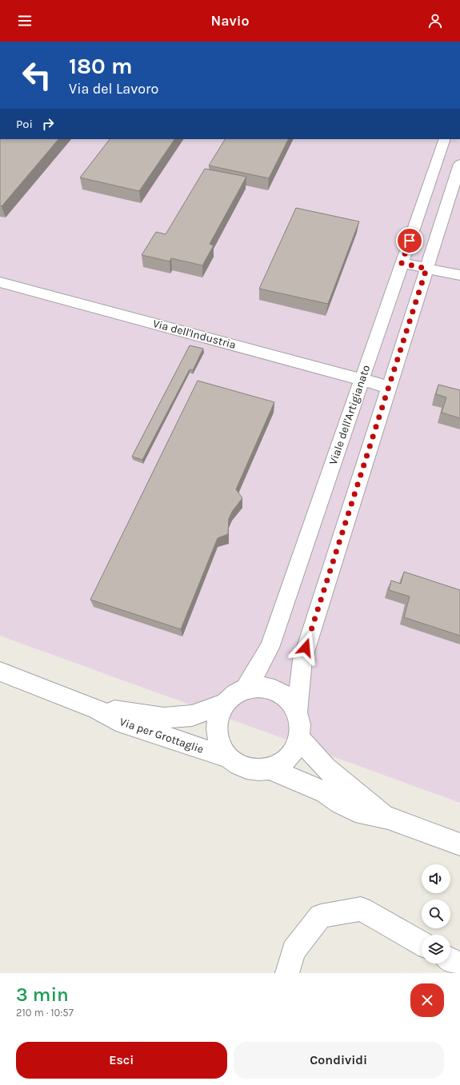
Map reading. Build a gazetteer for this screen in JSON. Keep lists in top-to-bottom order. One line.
{"streets":{"street":["Via dell'Industria","Viale dell'Artigianato","Via per Grottaglie"]},"crossings":[["Via dell'Industria","Viale dell'Artigianato"],["Viale dell'Artigianato","Via per Grottaglie"]],"page":{"header":"Navio","turn":["180 m","Via del Lavoro"],"then":"Poi","heading":["3 min","210 m · 10:57"],"buttons":["Esci","Condividi"]}}
